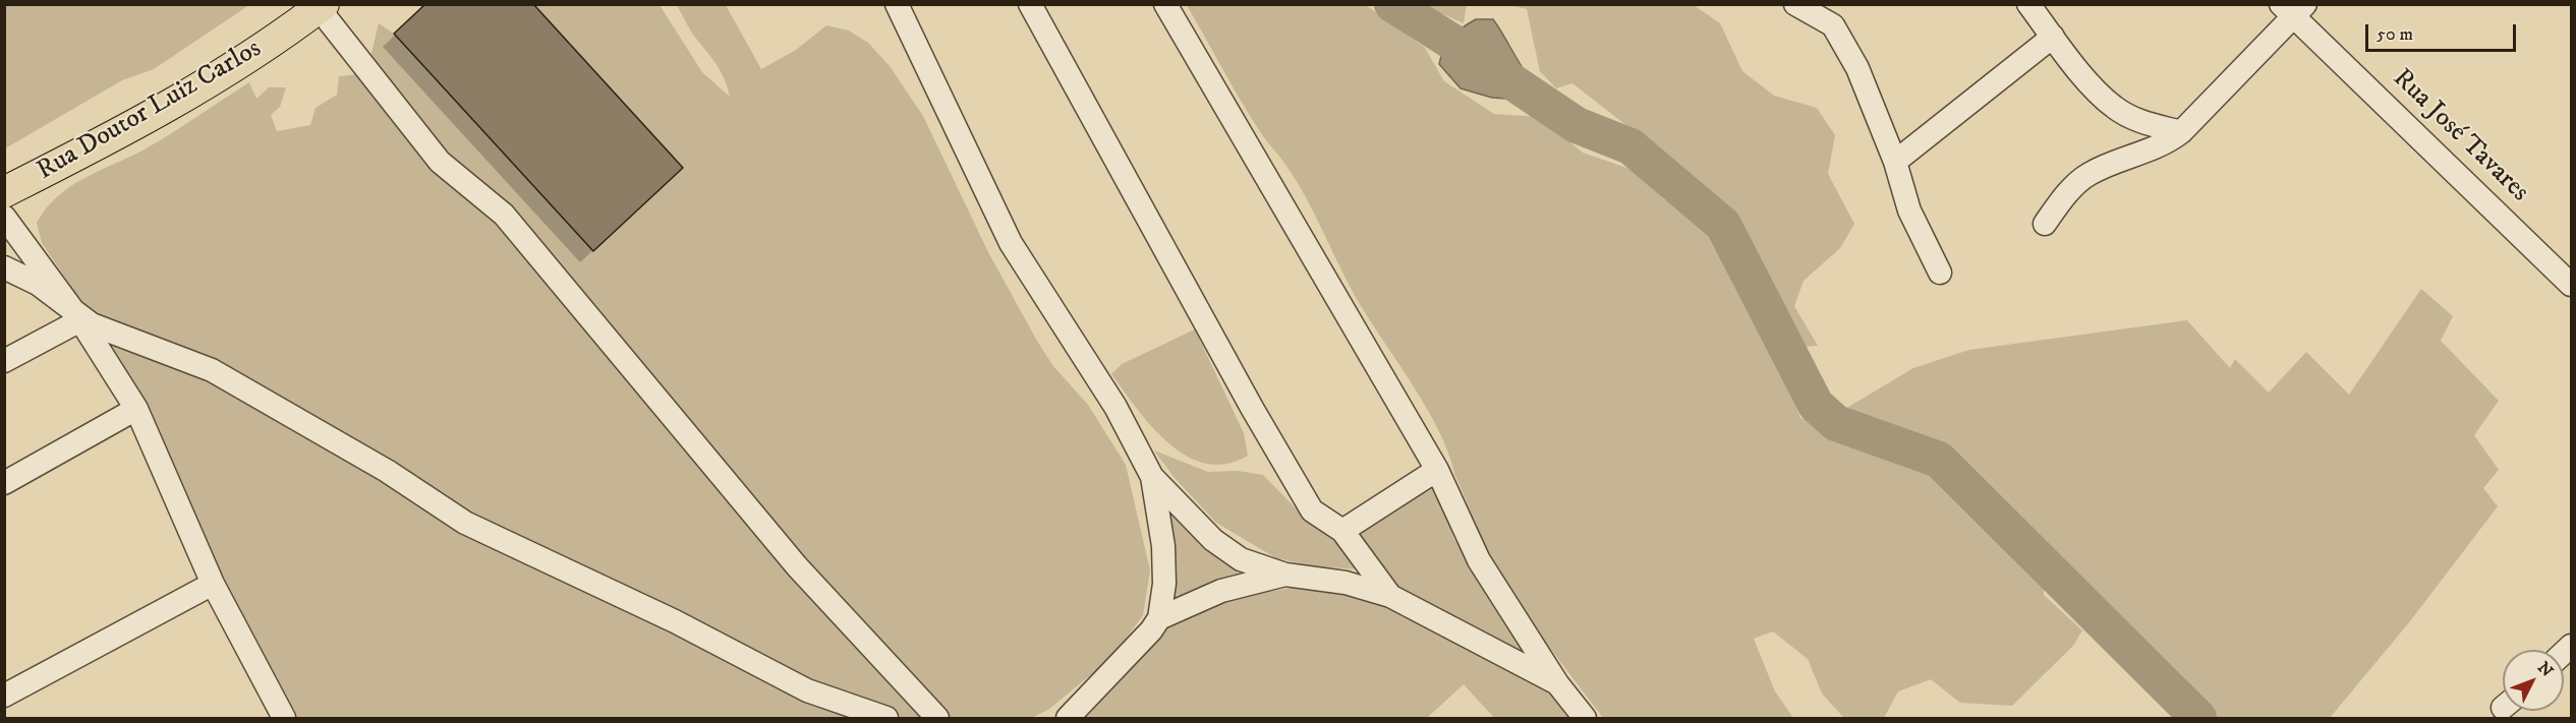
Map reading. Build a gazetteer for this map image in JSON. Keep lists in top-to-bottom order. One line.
{"streets":{"main road":["Rua Doutor Luiz Carlos"],"street":["Rua José Tavares"]},"scale_bar":"50 m","north":"top right"}
